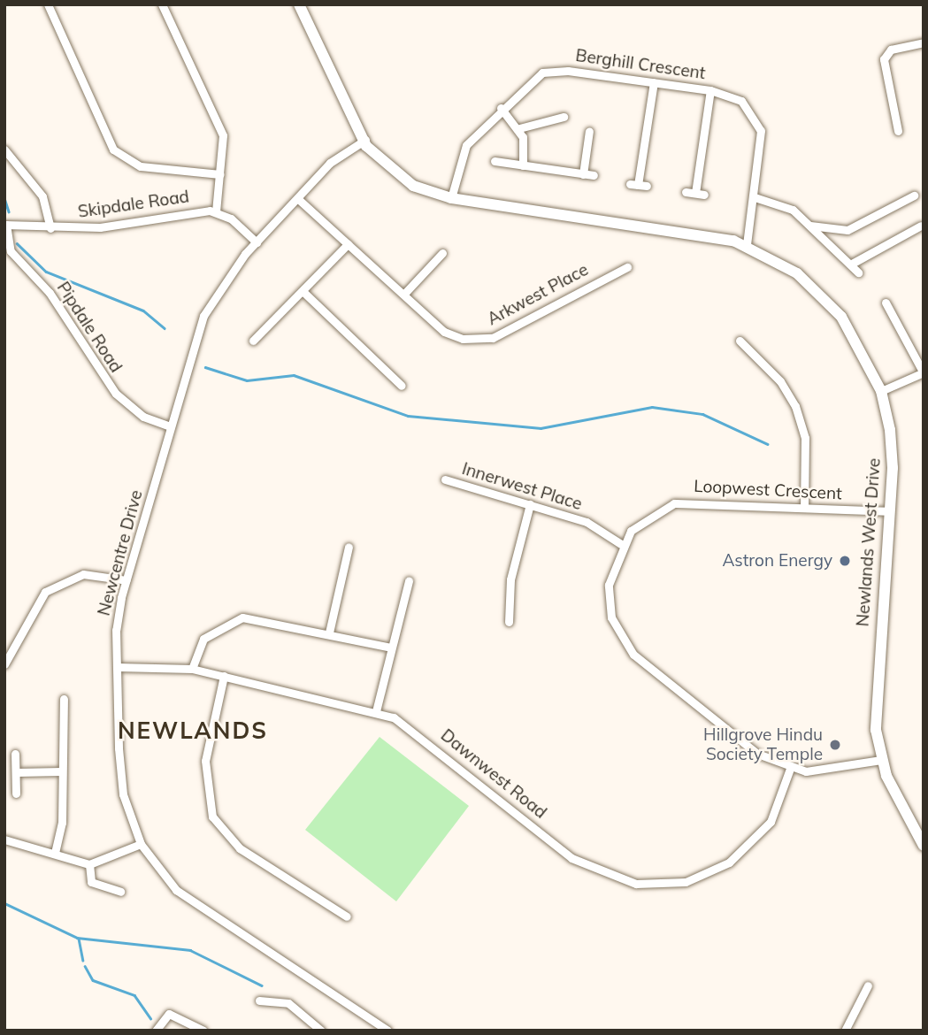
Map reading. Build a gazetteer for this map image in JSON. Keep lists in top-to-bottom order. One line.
{"streets":{"street":["Berghill Crescent","Skipdale Road","Arkwest Place","Pipdale Road","Innerwest Place","Loopwest Crescent","Newlands West Drive","Newcentre Drive","Dawnwest Road"]},"crossings":[["Berghill Crescent","Newlands West Drive"],["Skipdale Road","Pipdale Road"],["Arkwest Place","Newcentre Drive"],["Pipdale Road","Newcentre Drive"],["Innerwest Place","Loopwest Crescent"],["Loopwest Crescent","Newlands West Drive"],["Loopwest Crescent","Dawnwest Road"],["Newlands West Drive","Newcentre Drive"],["Newcentre Drive","Dawnwest Road"]],"districts":["NEWLANDS"],"places":["Astron Energy","Hillgrove Hindu Society Temple"]}
